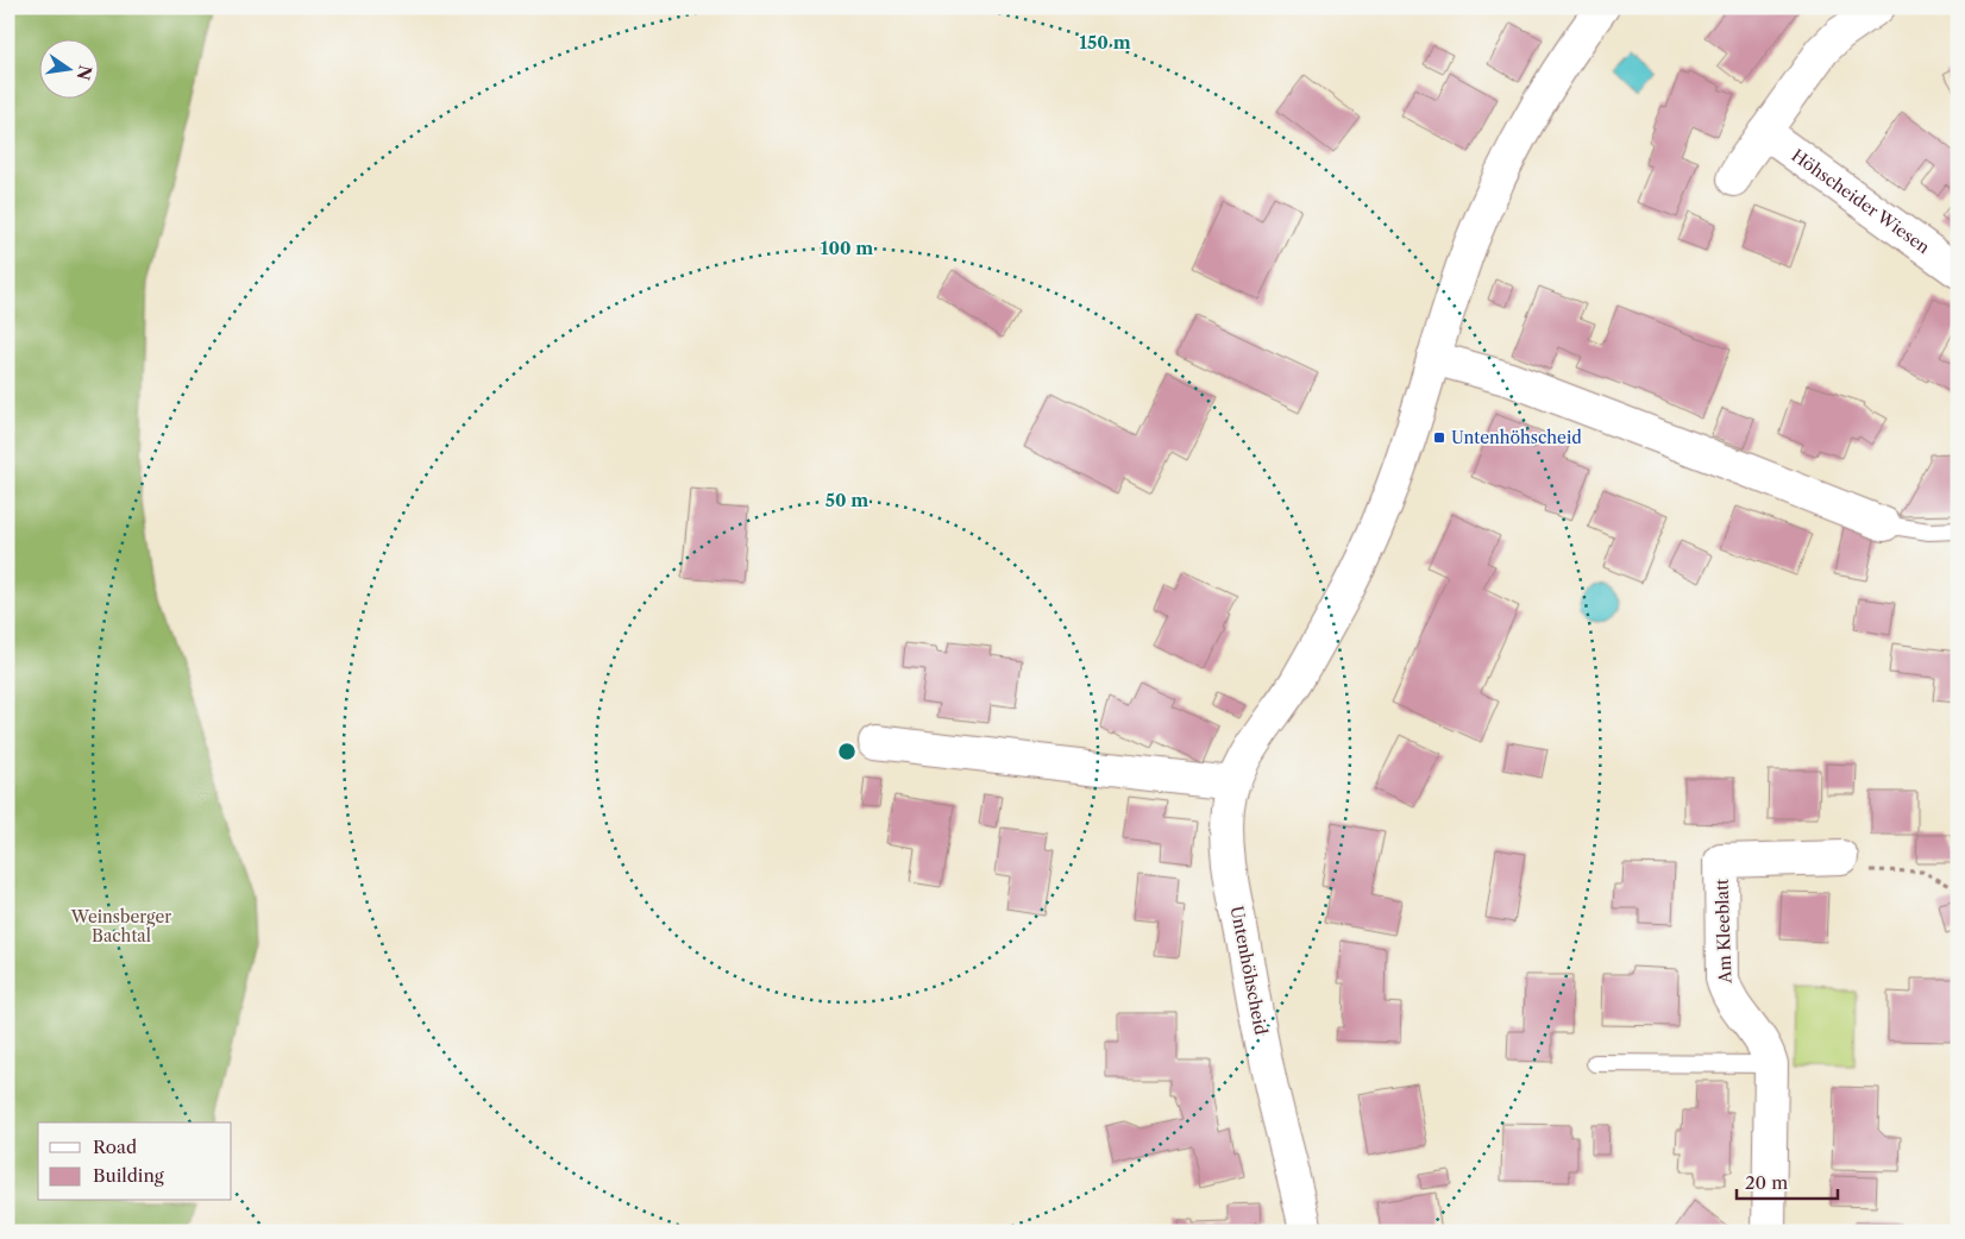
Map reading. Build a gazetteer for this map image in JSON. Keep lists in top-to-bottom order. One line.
{"streets":{"street":["Höhscheider Wiesen","Am Kleeblatt","Untenhöhscheid"]},"parks":["Weinsberger Bachtal"],"places":{"transit":["Untenhöhscheid"]},"legend":["Road","Building"],"scale_bar":"20 m","north":"right","rings":["150 m","100 m","50 m"]}
